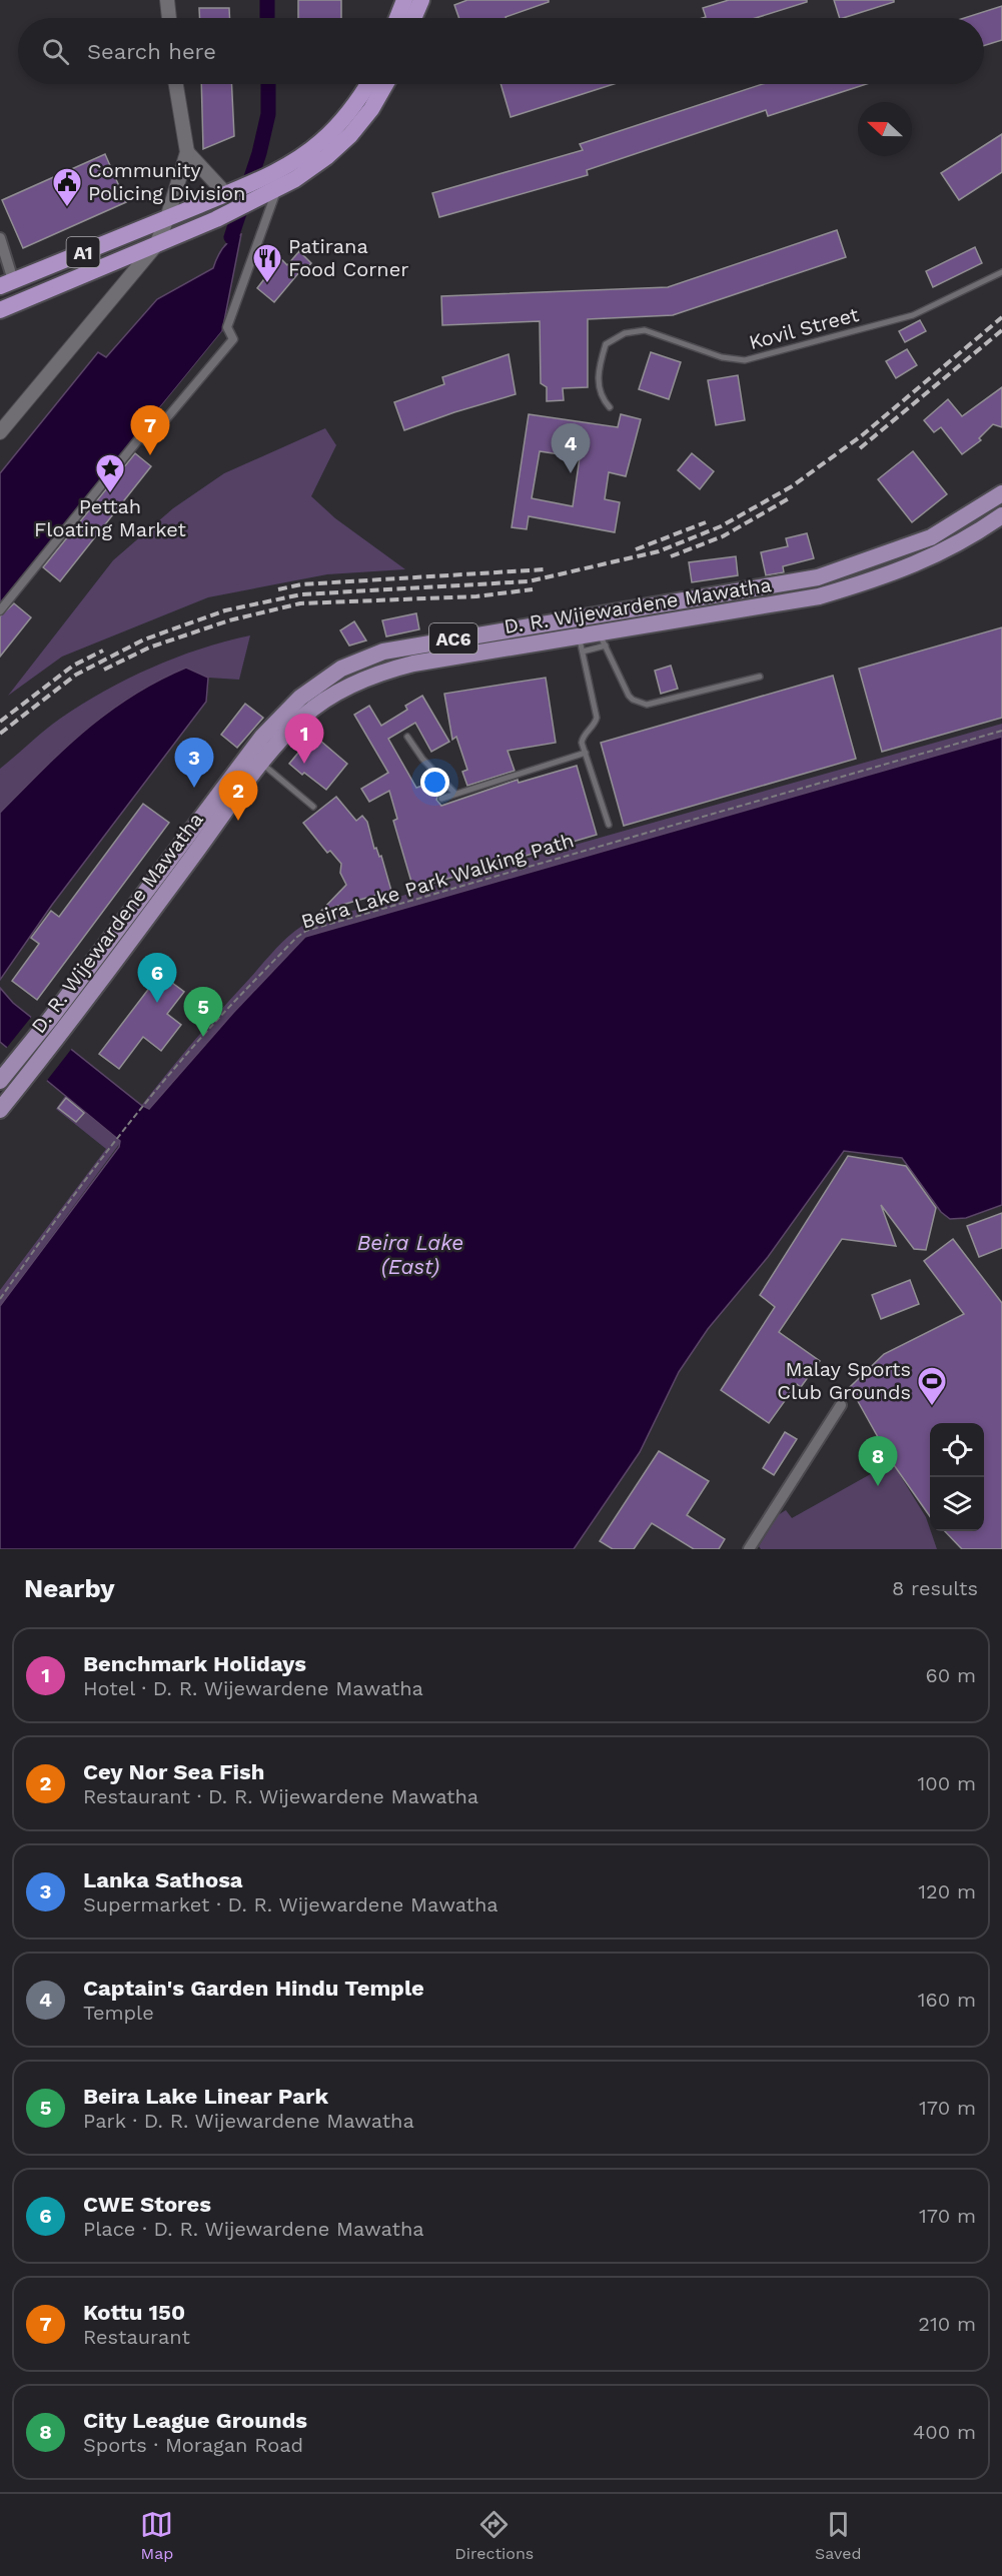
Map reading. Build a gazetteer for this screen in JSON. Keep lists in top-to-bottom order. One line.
{"streets":{"highway":["A1"],"main road":["D. R. Wijewardene Mawatha","AC6"],"lane":["Kovil Street"],"path":["Beira Lake Park Walking Path"]},"water":["Beira Lake (East)"],"places":{"public building":["Community Policing Division"],"restaurant":["Patirana Food Corner"],"place":["Pettah Floating Market"],"sports":["Malay Sports Club Grounds"]},"north":"left","page":{"search":"Search here","pins":["7","4","1","3","2","6","5","8"],"heading":["Nearby","8 results"],"list":[{"mark":"1","name":"Benchmark Holidays","note":"Hotel · D. R. Wijewardene Mawatha","value":"60 m"},{"mark":"2","name":"Cey Nor Sea Fish","note":"Restaurant · D. R. Wijewardene Mawatha","value":"100 m"},{"mark":"3","name":"Lanka Sathosa","note":"Supermarket · D. R. Wijewardene Mawatha","value":"120 m"},{"mark":"4","name":"Captain's Garden Hindu Temple","note":"Temple","value":"160 m"},{"mark":"5","name":"Beira Lake Linear Park","note":"Park · D. R. Wijewardene Mawatha","value":"170 m"},{"mark":"6","name":"CWE Stores","note":"Place · D. R. Wijewardene Mawatha","value":"170 m"},{"mark":"7","name":"Kottu 150","note":"Restaurant","value":"210 m"},{"mark":"8","name":"City League Grounds","note":"Sports · Moragan Road","value":"400 m"}],"nav":["Map","Directions","Saved"]}}
